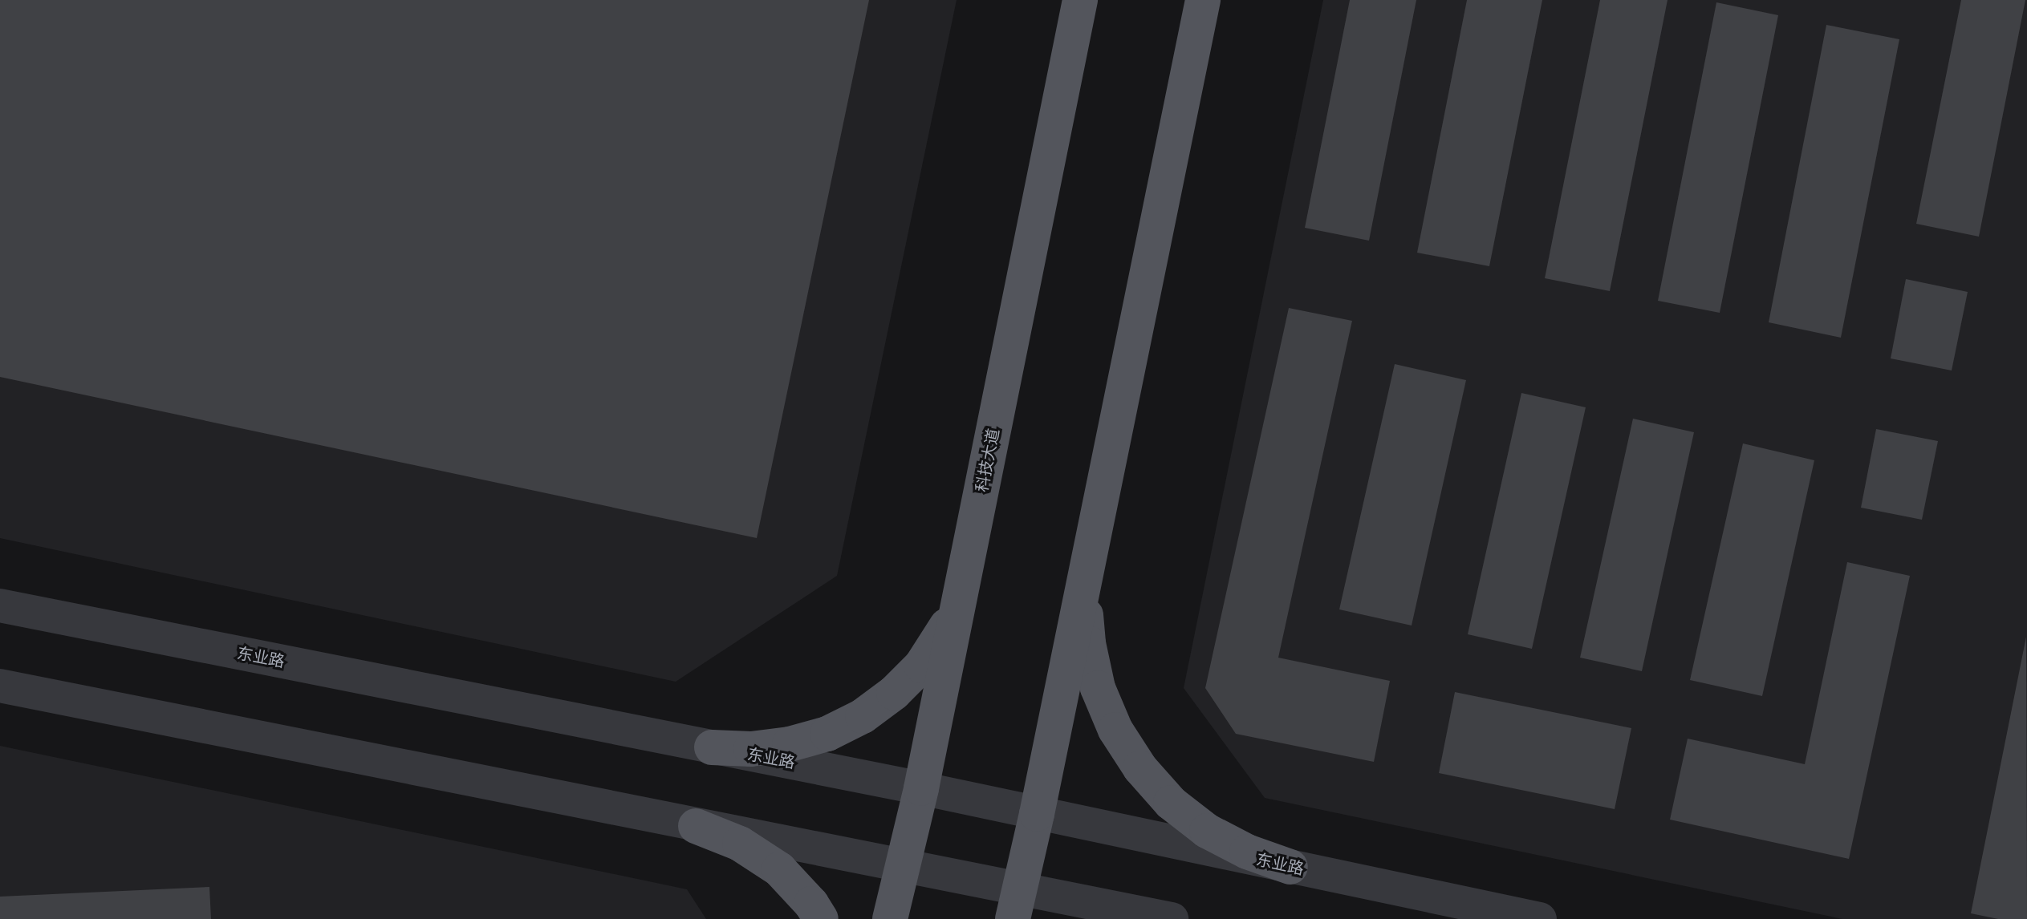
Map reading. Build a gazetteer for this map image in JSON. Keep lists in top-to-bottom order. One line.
{"streets":{"main road":["科技大道"],"street":["东业路"]},"crossings":[["科技大道","东业路"]]}
